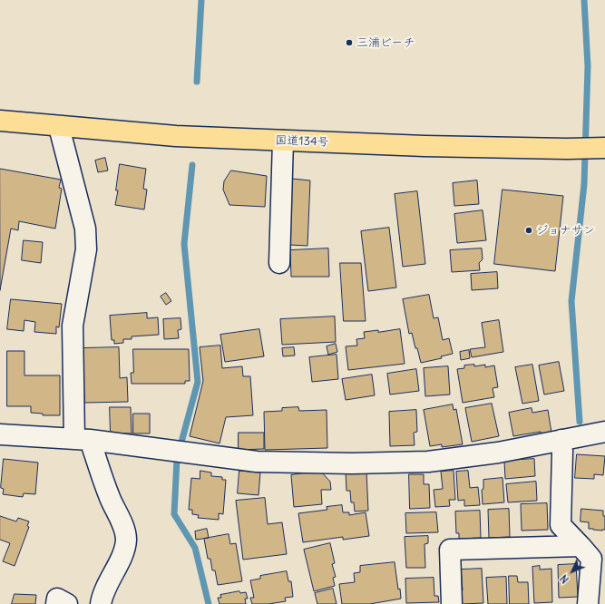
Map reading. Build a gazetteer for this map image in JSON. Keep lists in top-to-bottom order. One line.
{"streets":{"highway":["国道134号"]},"places":["三浦ビーチ","ジョナサン"],"north":"bottom left"}
